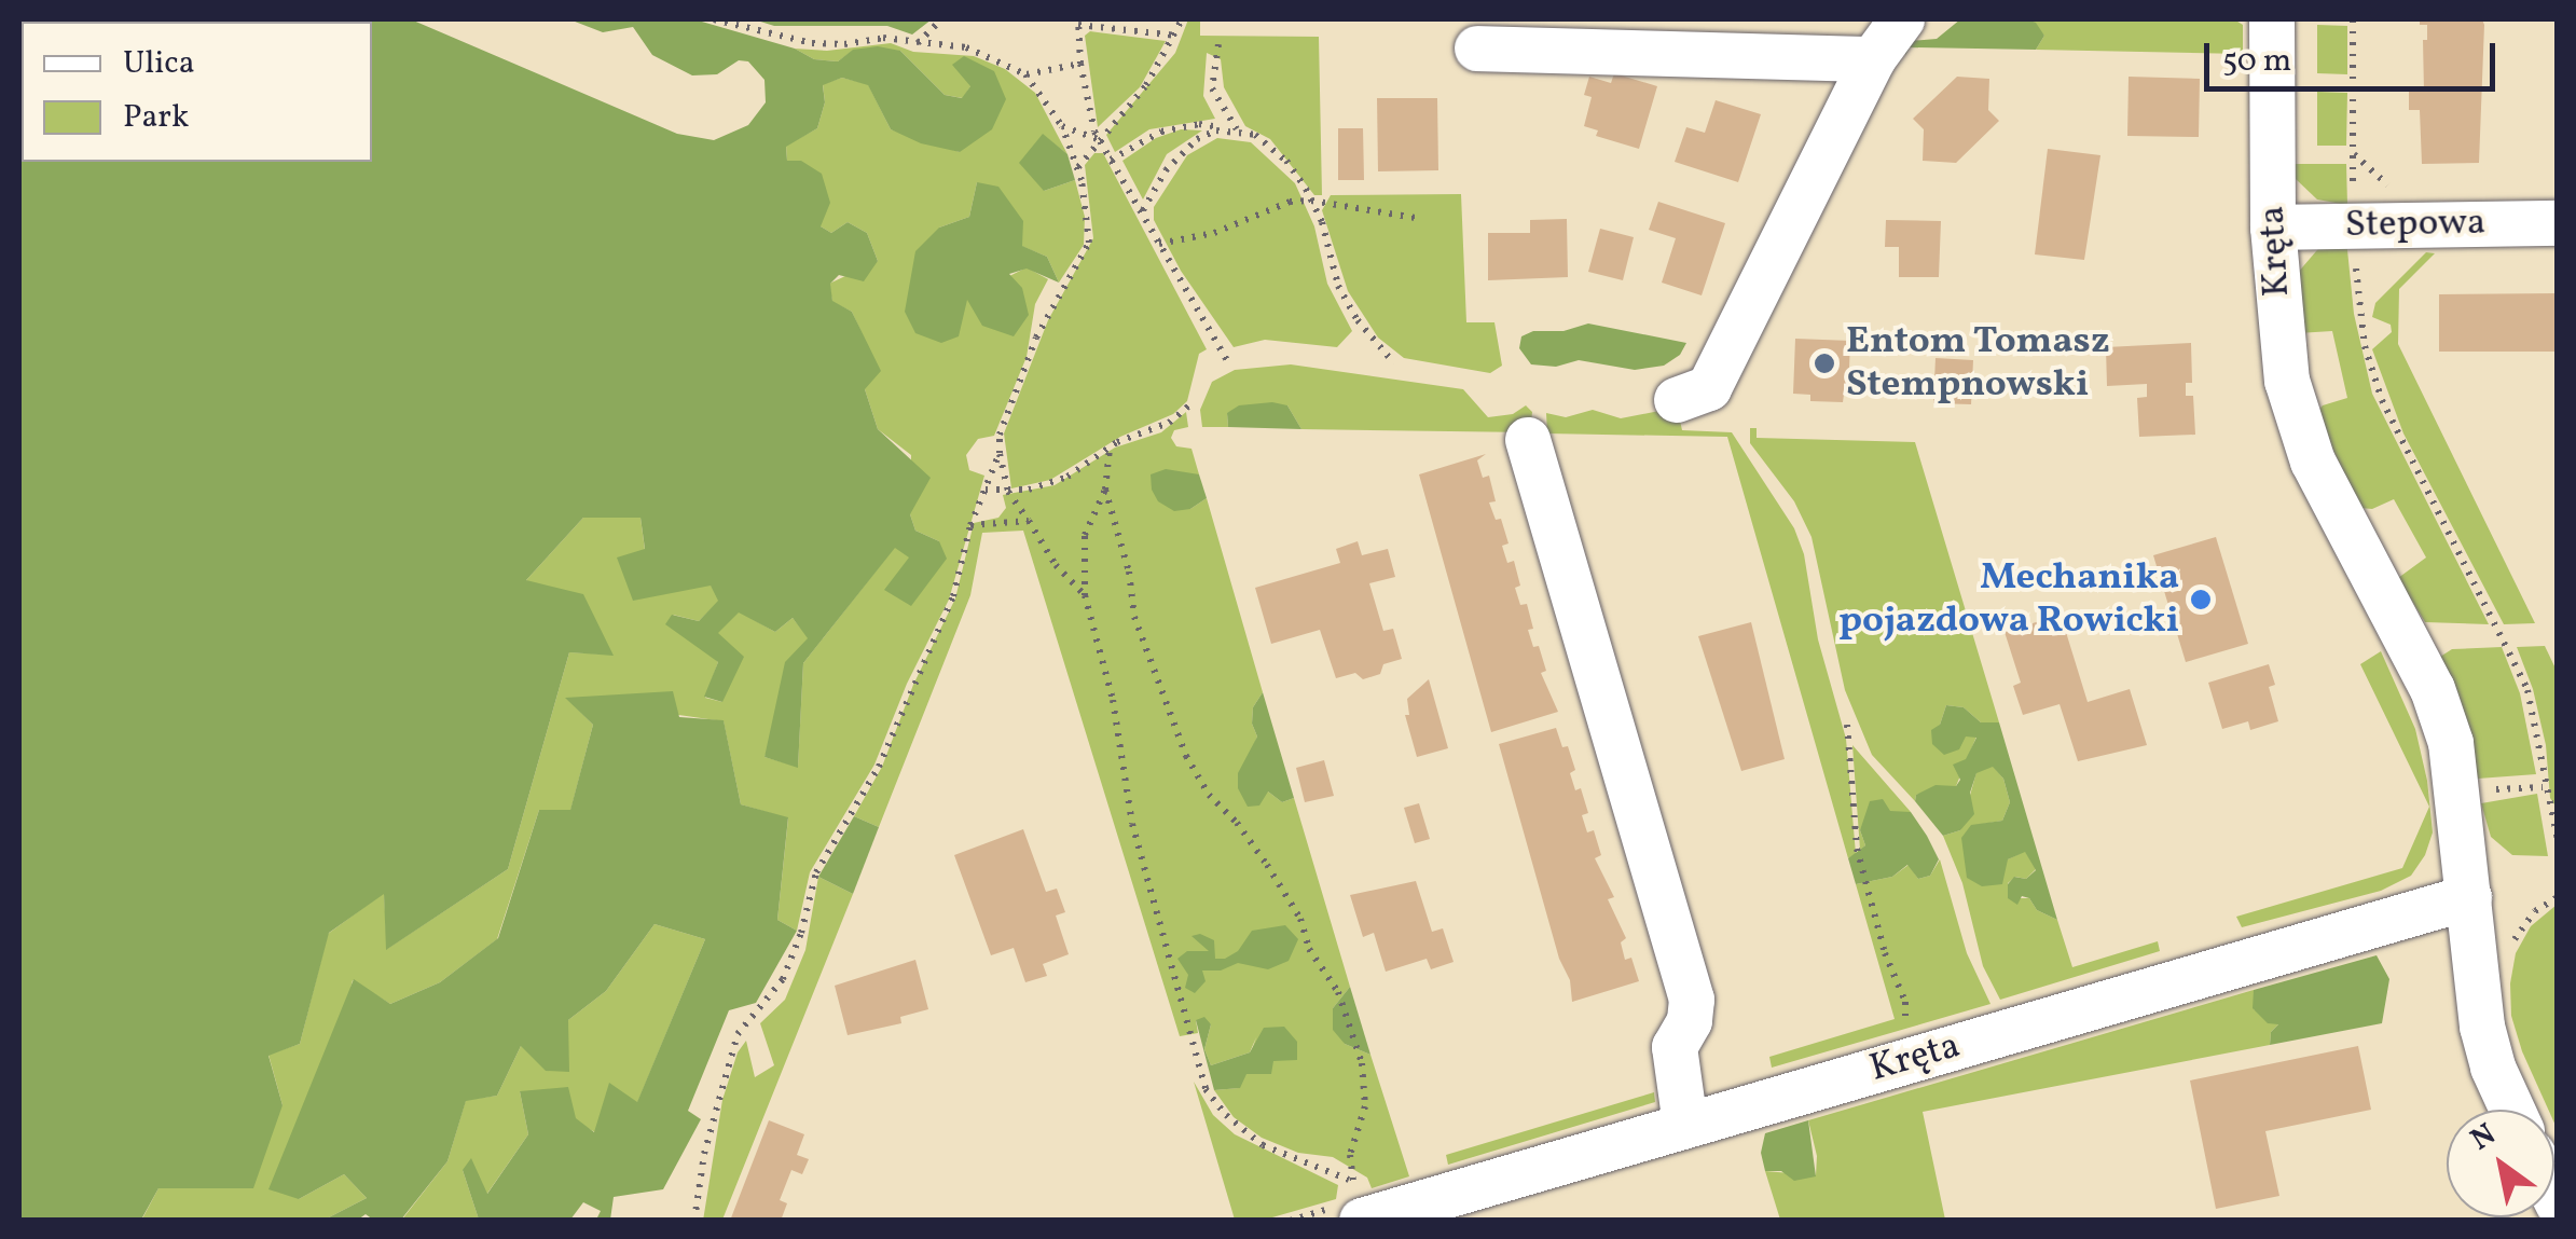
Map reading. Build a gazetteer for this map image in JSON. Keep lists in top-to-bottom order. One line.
{"streets":{"street":["Stepowa","Kręta"]},"crossings":[["Stepowa","Kręta"]],"places":["Entom Tomasz Stempnowski","Mechanika pojazdowa Rowicki"],"legend":["Ulica","Park"],"scale_bar":"50 m","north":"top left"}
